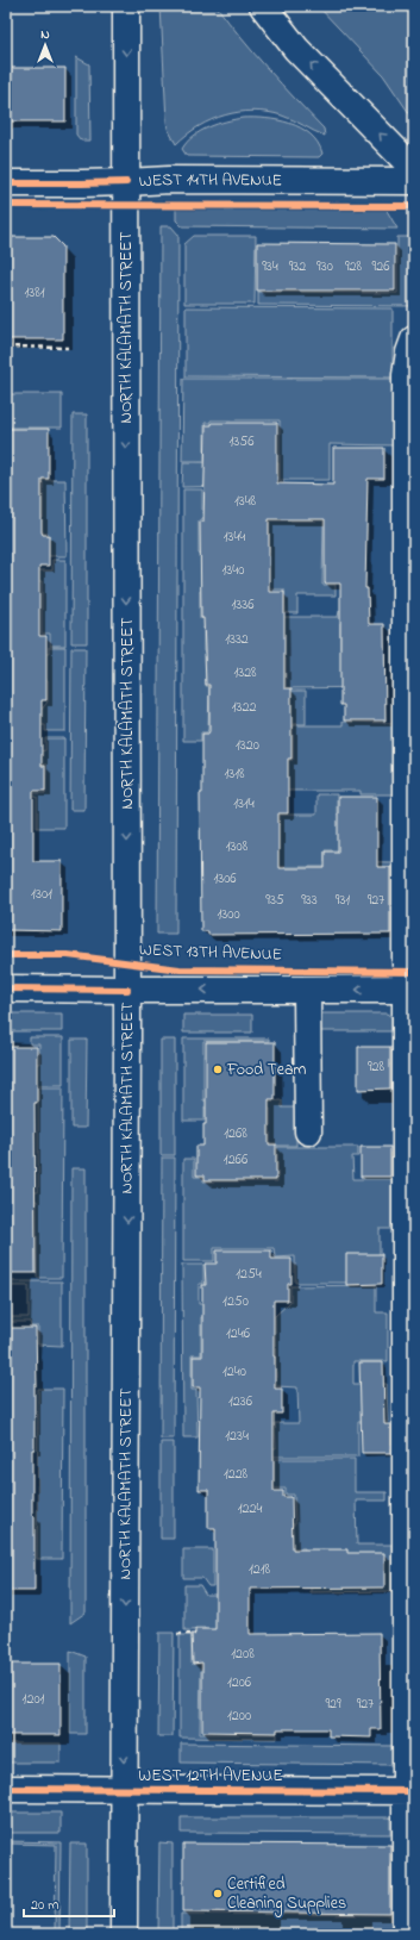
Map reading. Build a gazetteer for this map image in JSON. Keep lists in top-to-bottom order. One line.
{"streets":{"main road":["WEST 14TH AVENUE","NORTH KALAMATH STREET","WEST 13TH AVENUE","WEST 12TH AVENUE"]},"crossings":[["WEST 14TH AVENUE","NORTH KALAMATH STREET"],["NORTH KALAMATH STREET","WEST 13TH AVENUE"],["NORTH KALAMATH STREET","WEST 12TH AVENUE"]],"one_way":["NORTH KALAMATH STREET","WEST 13TH AVENUE"],"places":["Food Team","Certified Cleaning Supplies"],"house_numbers":["934","932","930","928","926","1381","1356","1348","1344","1340","1336","1332","1328","1322","1320","1318","1314","1308","1306","1301","935","933","931","927","1300","928","1268","1266","1254","1250","1246","1240","1236","1234","1228","1224","1218","1208","1206","1201","929","927","1200"],"scale_bar":"20 m","north":"top"}
